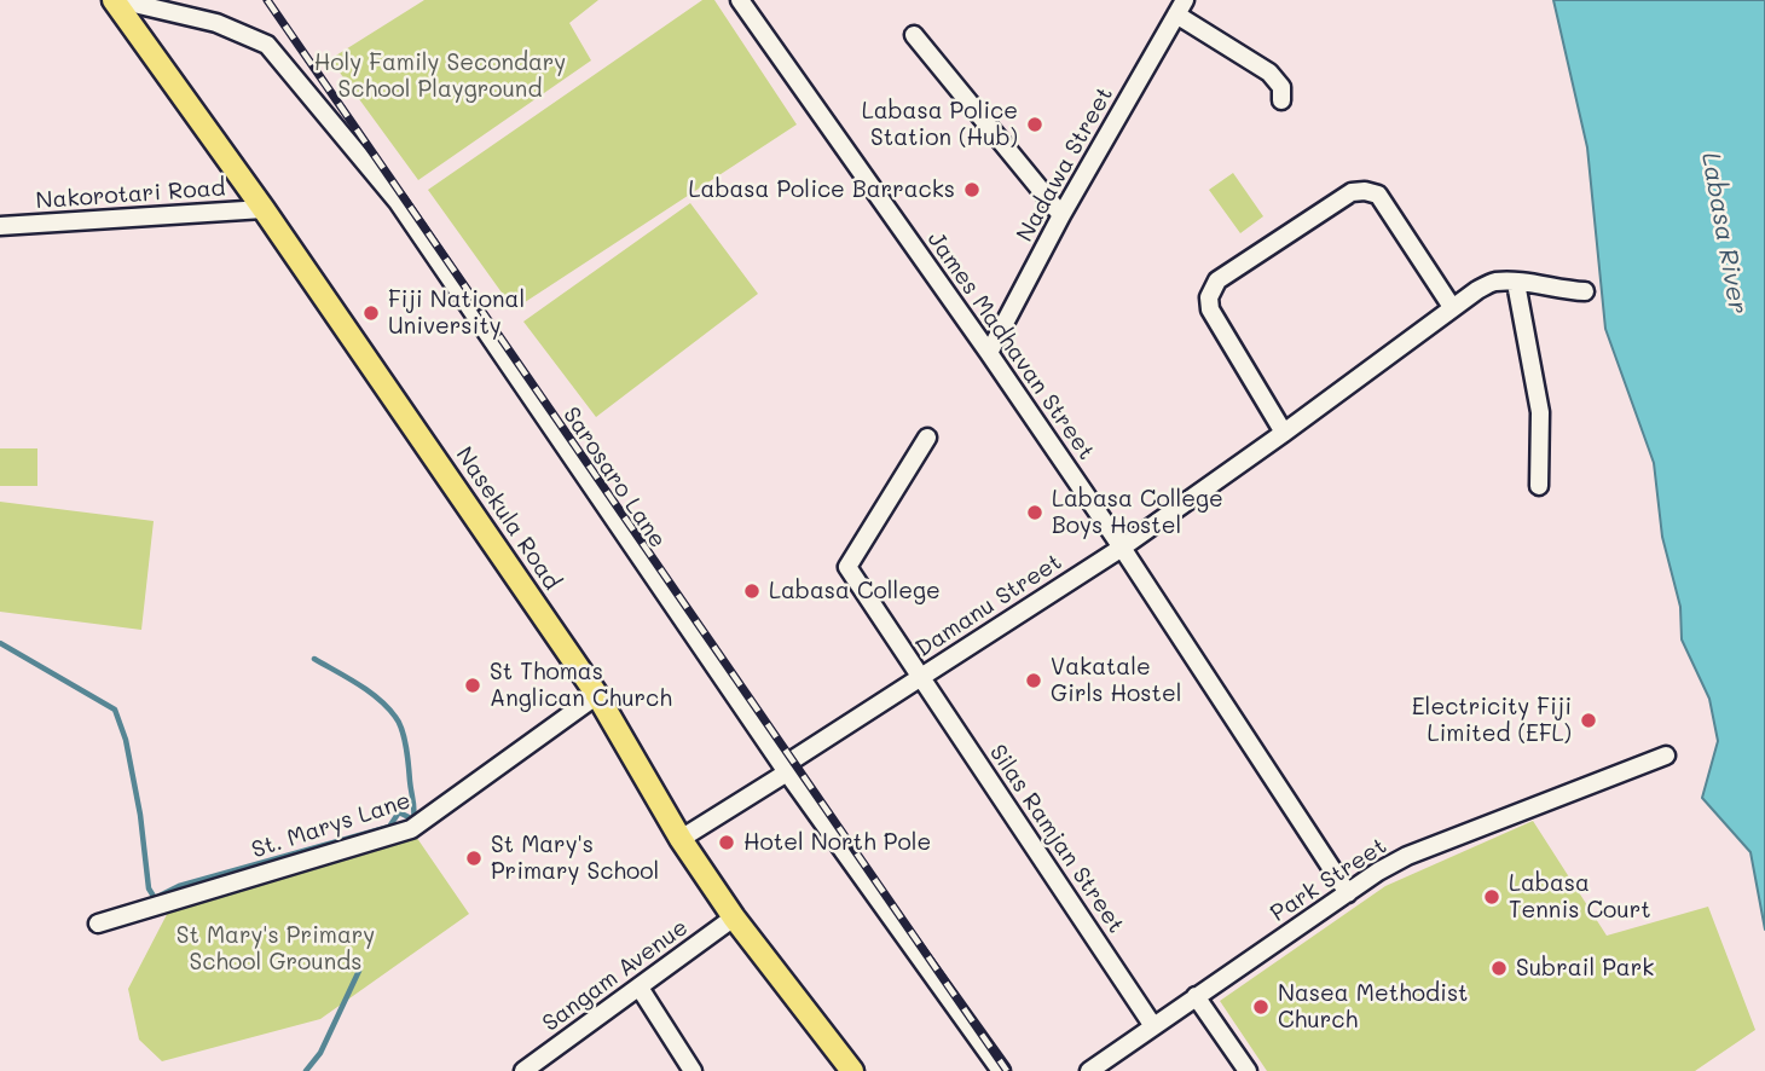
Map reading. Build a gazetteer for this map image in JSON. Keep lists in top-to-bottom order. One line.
{"streets":{"main road":["Nasekula Road"],"street":["Nadawa Street","Nakorotari Road","James Madhavan Street","Sarosaro Lane","Damanu Street","St. Marys Lane","Silas Ramjan Street","Park Street","Sangam Avenue"]},"crossings":[["Nadawa Street","James Madhavan Street"],["Nakorotari Road","Nasekula Road"],["James Madhavan Street","Damanu Street"],["James Madhavan Street","Park Street"],["Sarosaro Lane","Nasekula Road"],["Sarosaro Lane","Damanu Street"],["Nasekula Road","Damanu Street"],["Nasekula Road","St. Marys Lane"],["Nasekula Road","Sangam Avenue"],["Damanu Street","Silas Ramjan Street"],["Silas Ramjan Street","Park Street"]],"water":["Labasa River"],"parks":["Holy Family Secondary School Playground","St Mary's Primary School Grounds"],"places":["Labasa Police Station (Hub)","Labasa Police Barracks","Fiji National University","Labasa College Boys Hostel","Labasa College","Vakatale Girls Hostel","St Thomas Anglican Church","Electricity Fiji Limited (EFL)","Hotel North Pole","St Mary's Primary School","Labasa Tennis Court","Subrail Park","Nasea Methodist Church"]}
